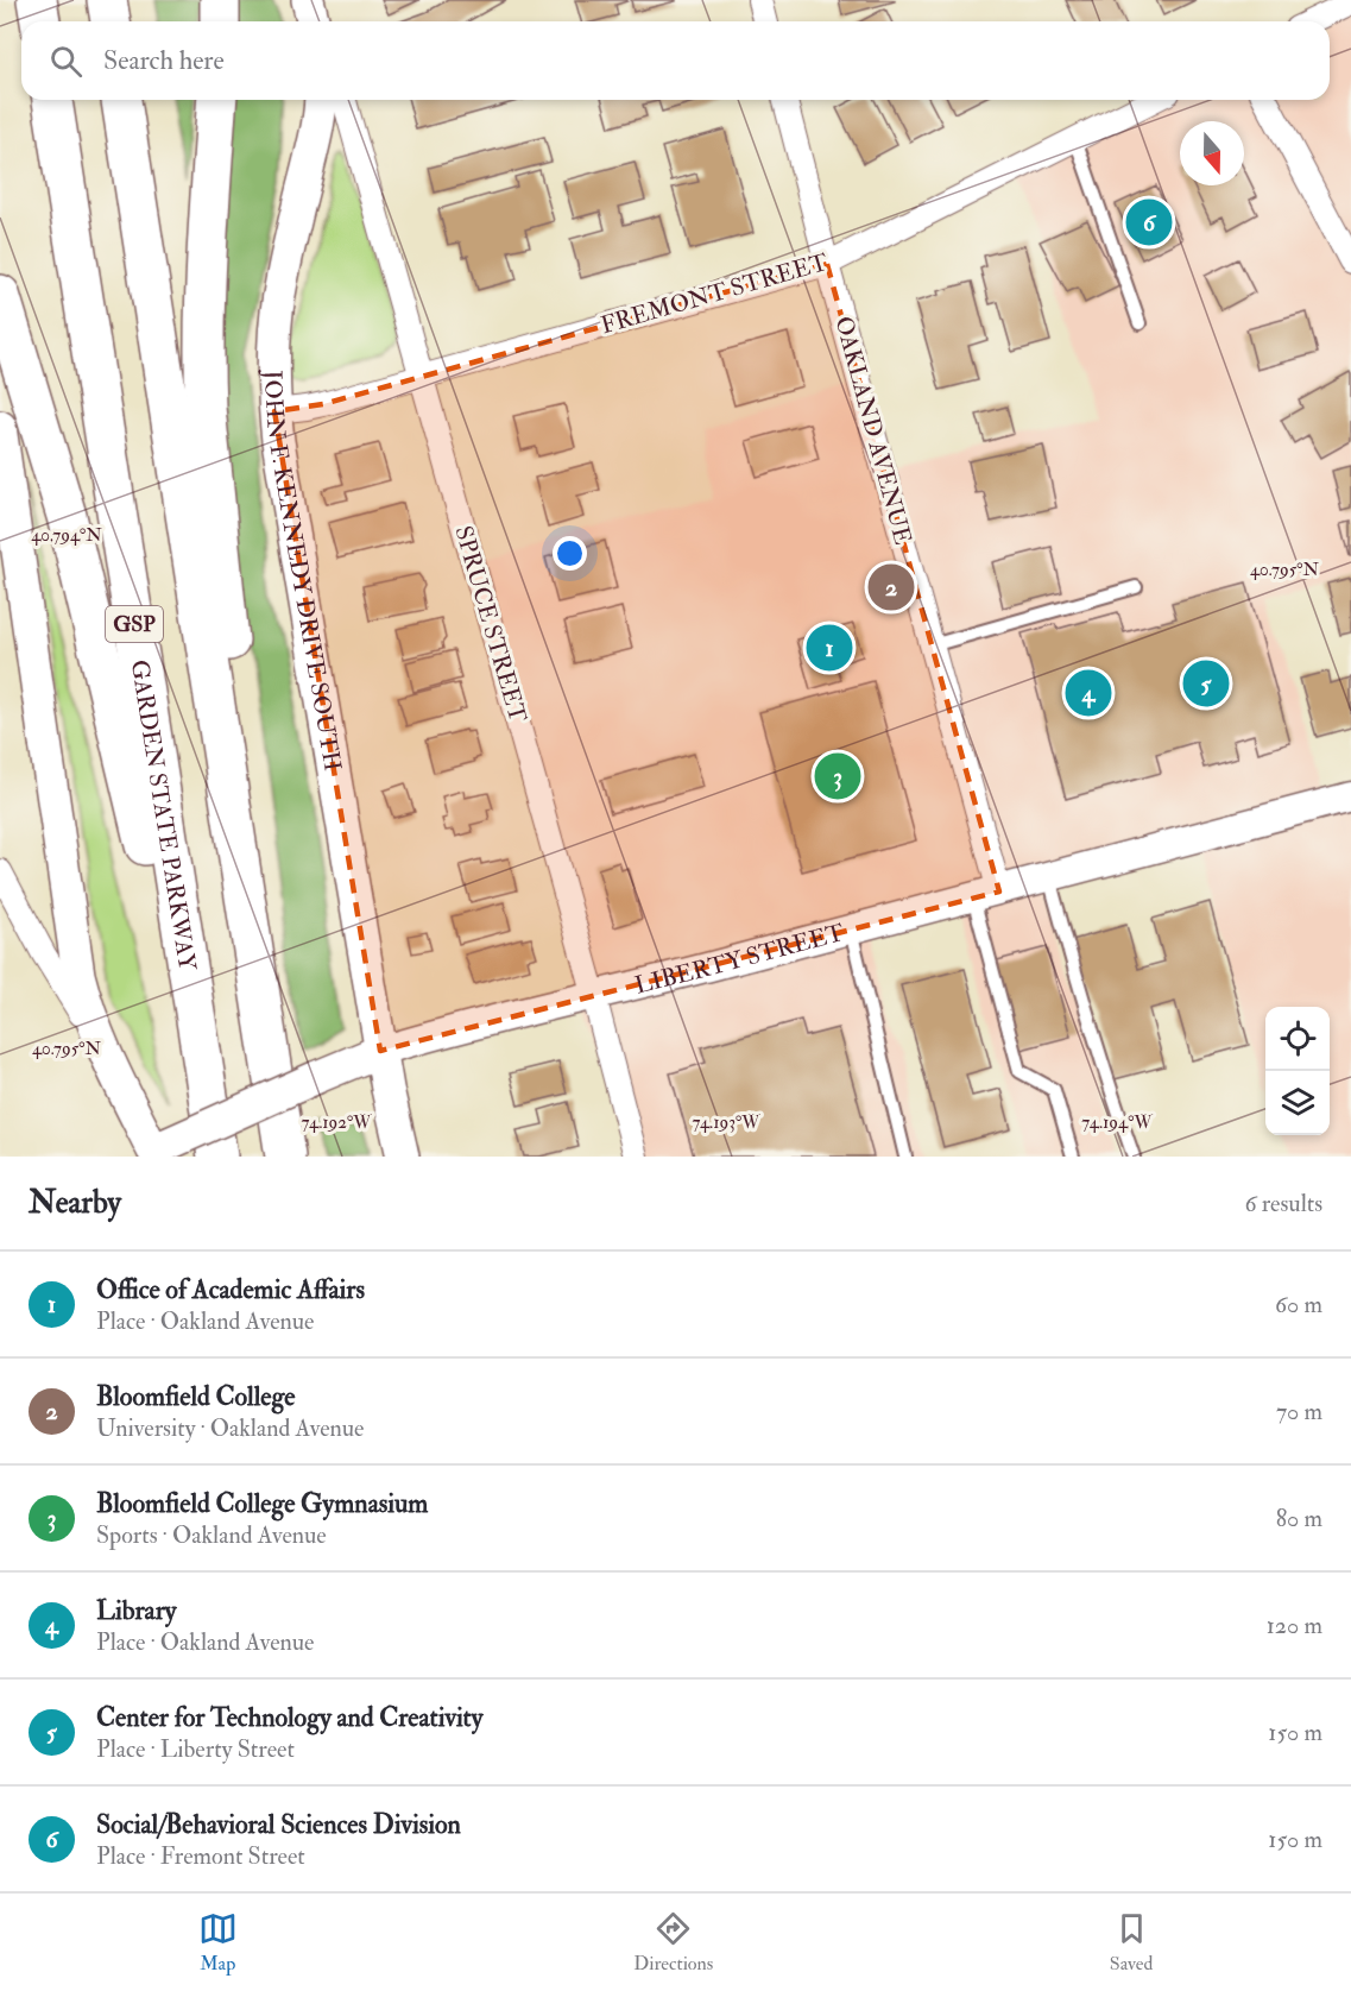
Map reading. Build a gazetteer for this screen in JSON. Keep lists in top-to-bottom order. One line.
{"streets":{"highway":["GSP","GARDEN STATE PARKWAY"],"main road":["JOHN F. KENNEDY DRIVE SOUTH","LIBERTY STREET"],"street":["FREMONT STREET","OAKLAND AVENUE","SPRUCE STREET"]},"crossings":[["FREMONT STREET","OAKLAND AVENUE"],["FREMONT STREET","JOHN F. KENNEDY DRIVE SOUTH"],["FREMONT STREET","SPRUCE STREET"],["OAKLAND AVENUE","LIBERTY STREET"],["JOHN F. KENNEDY DRIVE SOUTH","LIBERTY STREET"],["SPRUCE STREET","LIBERTY STREET"]],"north":"bottom","page":{"search":"Search here","pins":["6","2","1","5","4","3"],"heading":["Nearby","6 results"],"list":[{"mark":"1","name":"Office of Academic Affairs","note":"Place · Oakland Avenue","value":"60 m"},{"mark":"2","name":"Bloomfield College","note":"University · Oakland Avenue","value":"70 m"},{"mark":"3","name":"Bloomfield College Gymnasium","note":"Sports · Oakland Avenue","value":"80 m"},{"mark":"4","name":"Library","note":"Place · Oakland Avenue","value":"120 m"},{"mark":"5","name":"Center for Technology and Creativity","note":"Place · Liberty Street","value":"150 m"},{"mark":"6","name":"Social/Behavioral Sciences Division","note":"Place · Fremont Street","value":"150 m"}],"nav":["Map","Directions","Saved"]},"coordinates":["40.794°N","40.795°N","74.192°W","74.193°W","74.194°W"]}
